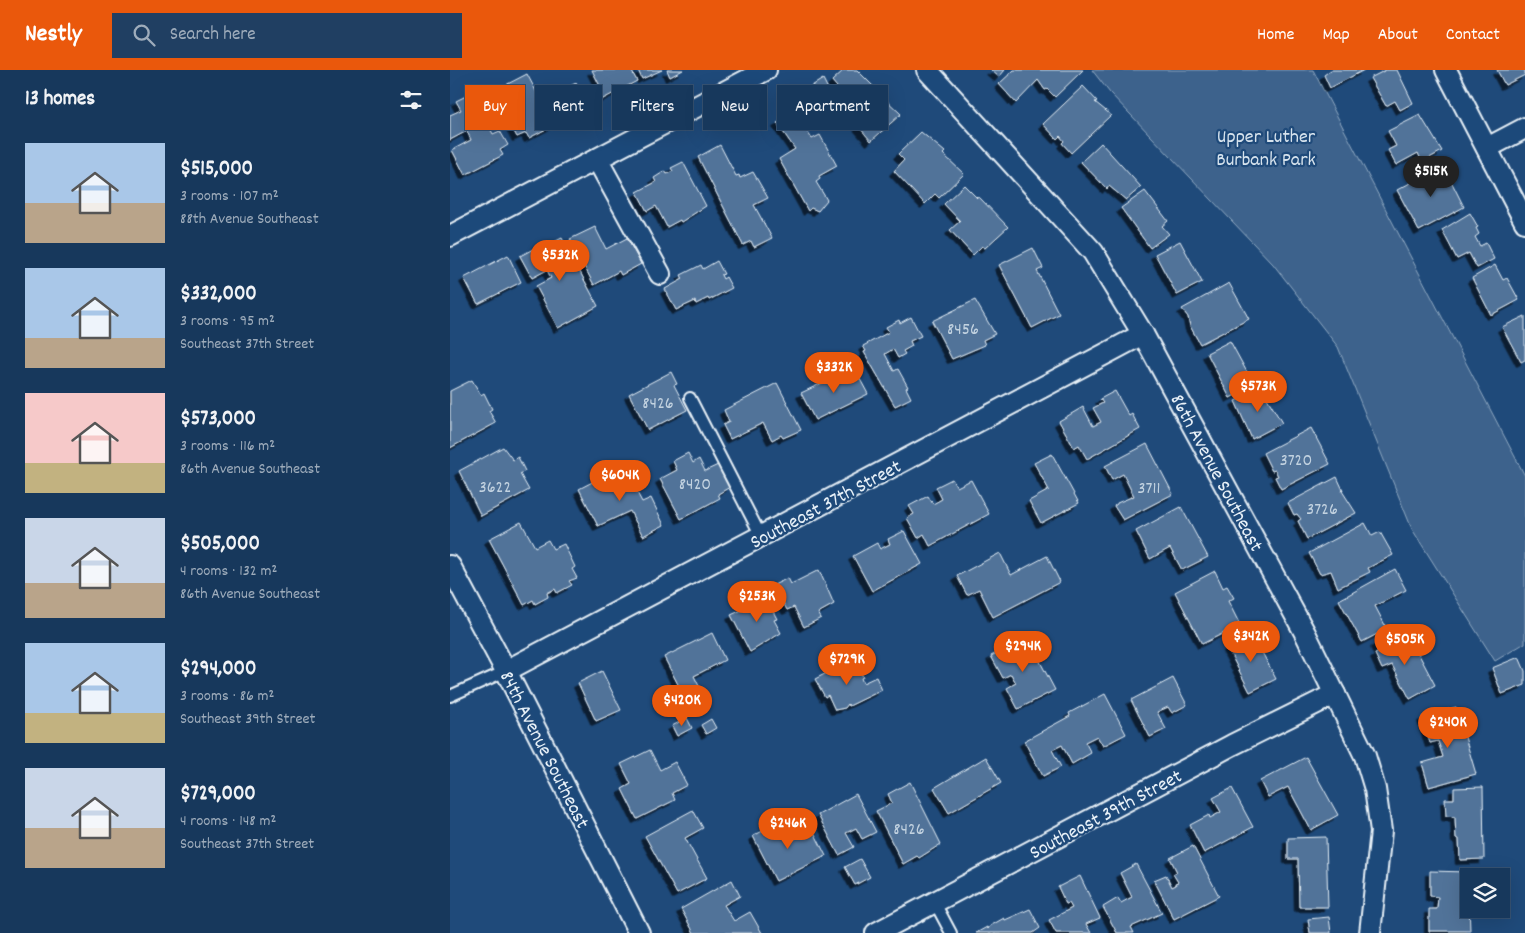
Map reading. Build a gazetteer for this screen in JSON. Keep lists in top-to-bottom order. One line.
{"streets":{"street":["86th Avenue Southeast","Southeast 37th Street","84th Avenue Southeast","Southeast 39th Street"]},"crossings":[["86th Avenue Southeast","Southeast 37th Street"],["86th Avenue Southeast","Southeast 39th Street"],["Southeast 37th Street","84th Avenue Southeast"]],"parks":["Upper Luther Burbank Park"],"house_numbers":["8456","8426","3720","8420","3622","3711","3726","8426"],"page":{"header":"Nestly","search":"Search here","nav":["Home","Map","About","Contact"],"heading":"13 homes","chip":["Buy","Rent","Filters","New","Apartment"],"list":[{"name":"$515,000","note":"3 rooms · 107 m² · 88th Avenue Southeast"},{"name":"$332,000","note":"3 rooms · 95 m² · Southeast 37th Street"},{"name":"$573,000","note":"3 rooms · 116 m² · 86th Avenue Southeast"},{"name":"$505,000","note":"4 rooms · 132 m² · 86th Avenue Southeast"},{"name":"$294,000","note":"3 rooms · 86 m² · Southeast 39th Street"},{"name":"$729,000","note":"4 rooms · 148 m² · Southeast 37th Street"}],"price":["$515K","$532K","$332K","$573K","$604K","$253K","$342K","$505K","$294K","$729K","$420K","$240K","$246K"]}}
